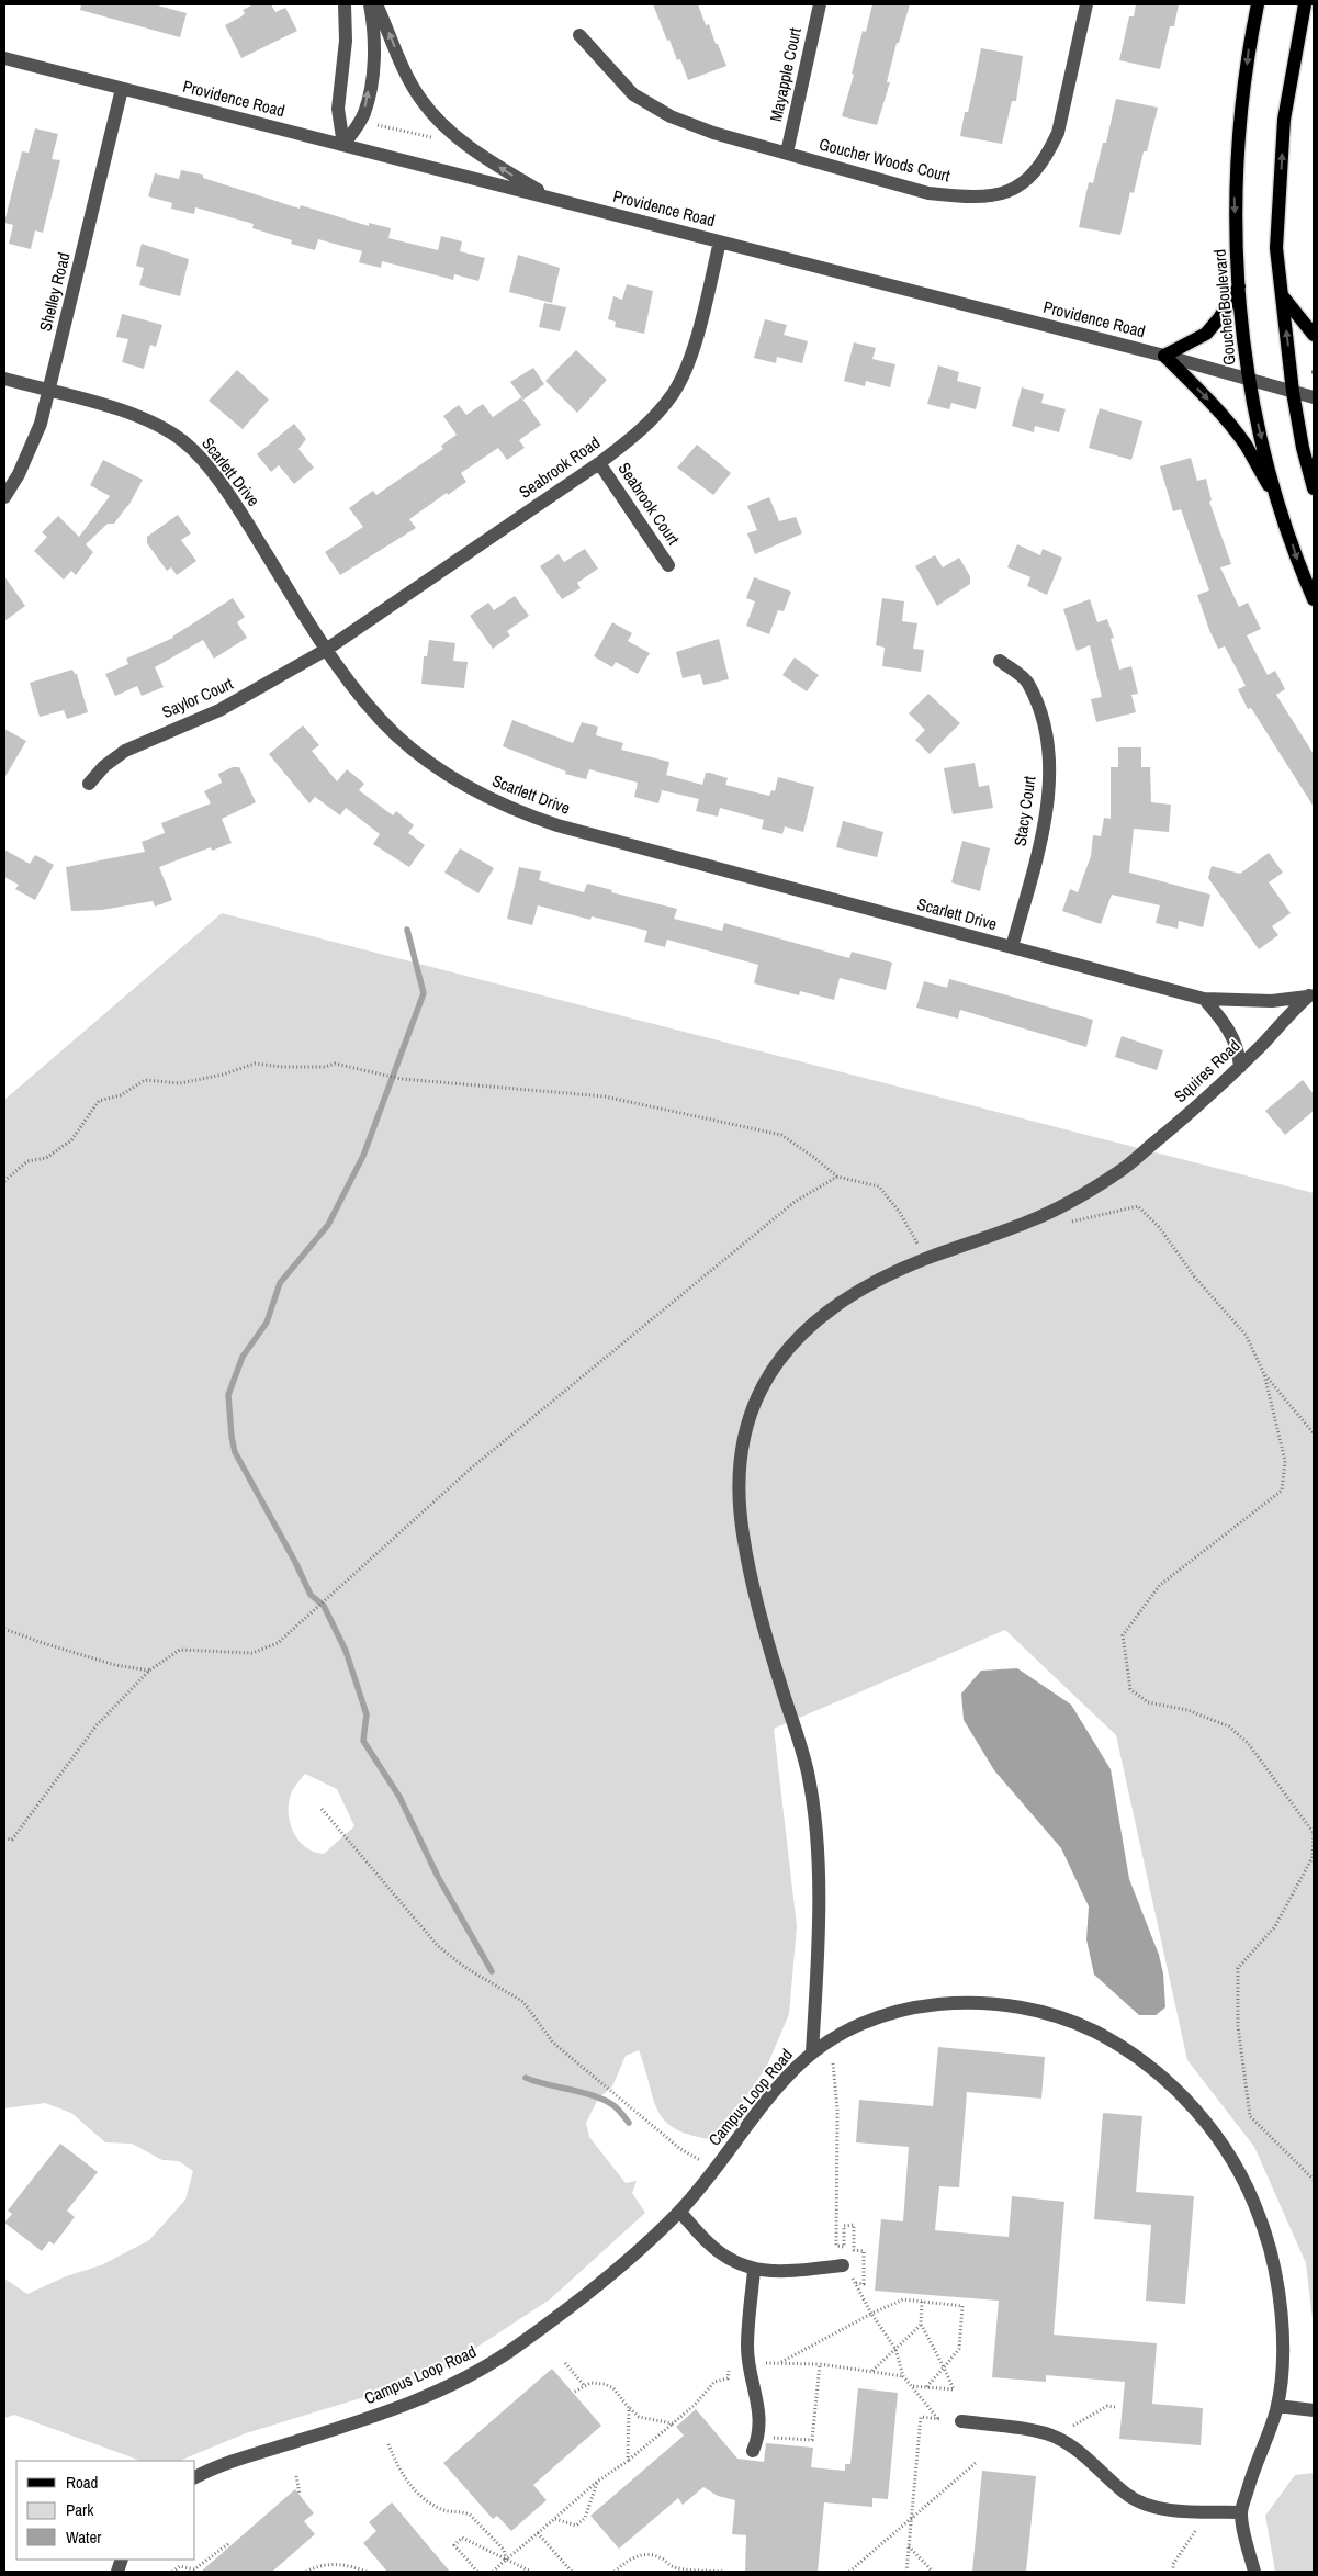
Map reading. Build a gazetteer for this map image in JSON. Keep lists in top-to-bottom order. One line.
{"streets":{"main road":["Goucher Boulevard"],"street":["Mayapple Court","Providence Road","Goucher Woods Court","Shelley Road","Seabrook Road","Scarlett Drive","Seabrook Court","Saylor Court","Stacy Court","Squires Road","Campus Loop Road"]},"crossings":[["Mayapple Court","Goucher Woods Court"],["Providence Road","Shelley Road"],["Providence Road","Goucher Boulevard"],["Providence Road","Seabrook Road"],["Shelley Road","Scarlett Drive"],["Seabrook Road","Scarlett Drive"],["Seabrook Road","Seabrook Court"],["Seabrook Road","Saylor Court"],["Scarlett Drive","Saylor Court"],["Scarlett Drive","Stacy Court"],["Scarlett Drive","Squires Road"],["Squires Road","Campus Loop Road"]],"legend":["Road","Park","Water"]}
